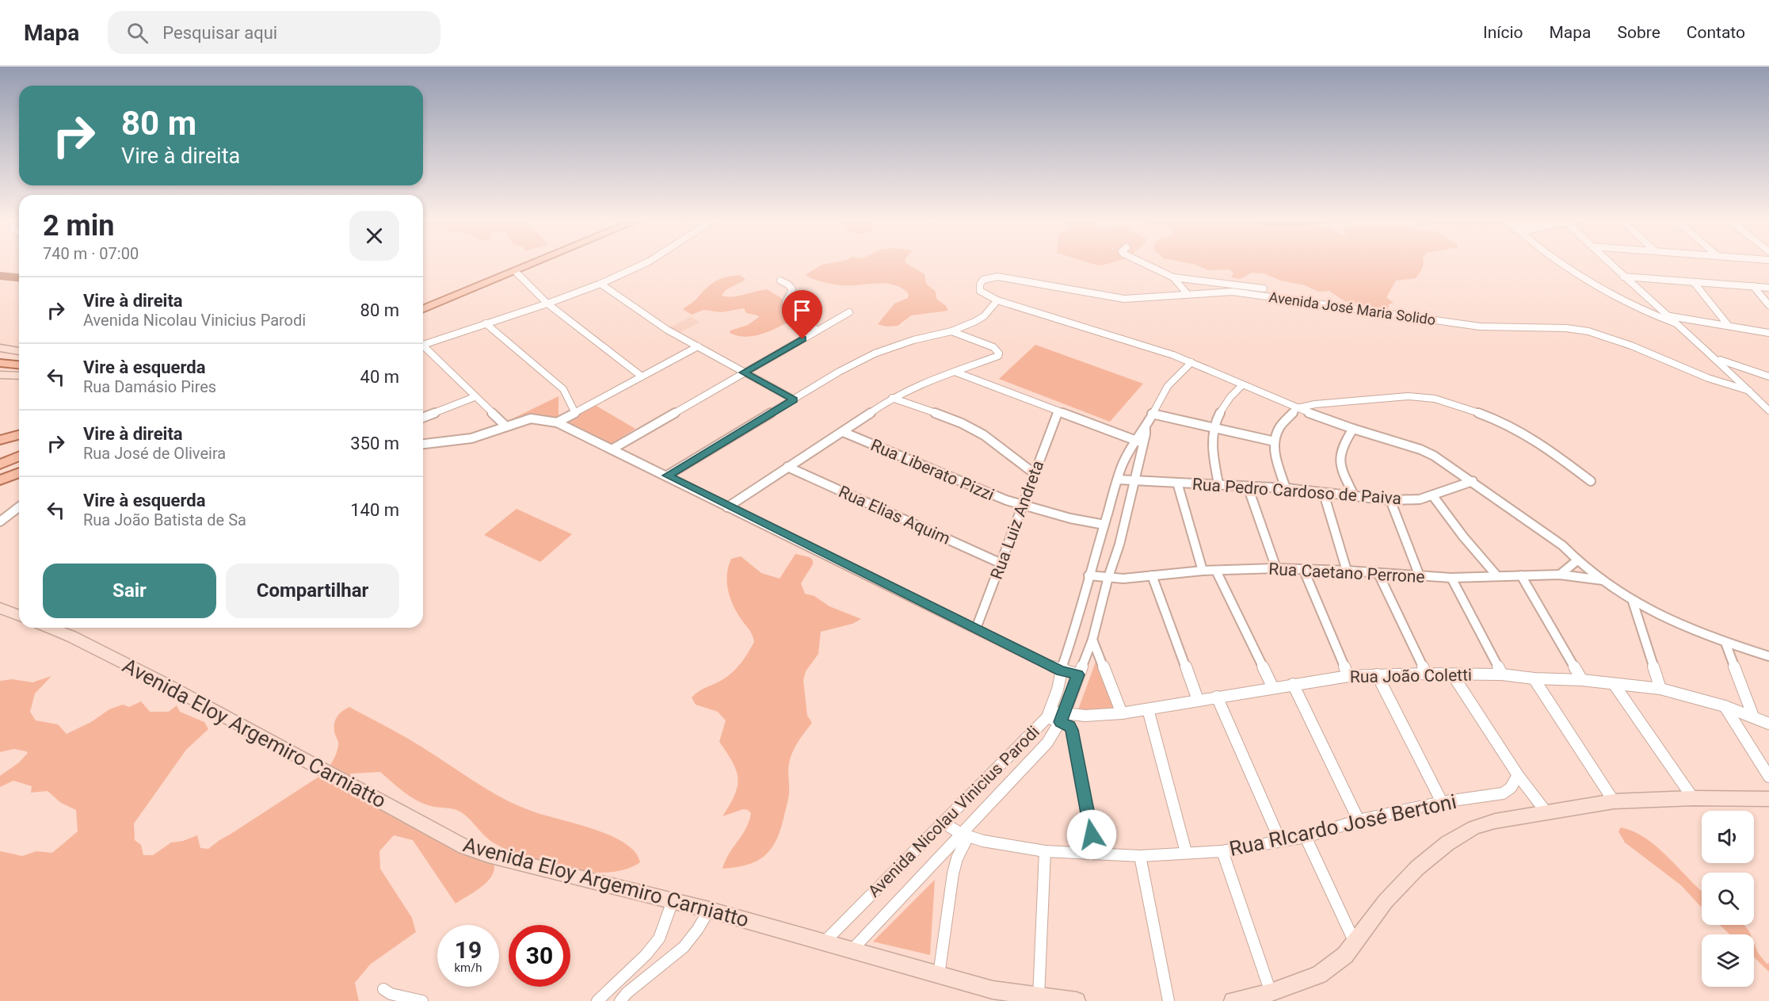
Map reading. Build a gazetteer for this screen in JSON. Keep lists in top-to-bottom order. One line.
{"streets":{"street":["Avenida José Maria Solido","Rua Liberato Pizzi","Rua Pedro Cardoso de Paiva","Rua Elias Aquim","Rua Luiz Andreta","Rua Caetano Perrone","Rua João Coletti","Avenida Eloy Argemiro Carniatto","Avenida Nicolau Vinicius Parodi","Rua RIcardo José Bertoni"]},"crossings":[["Avenida José Maria Solido","Rua Pedro Cardoso de Paiva"],["Avenida José Maria Solido","Rua Caetano Perrone"],["Avenida José Maria Solido","Avenida Nicolau Vinicius Parodi"],["Rua Liberato Pizzi","Rua Luiz Andreta"],["Rua Liberato Pizzi","Avenida Nicolau Vinicius Parodi"],["Rua Pedro Cardoso de Paiva","Avenida Nicolau Vinicius Parodi"],["Rua Elias Aquim","Rua Luiz Andreta"],["Rua Caetano Perrone","Avenida Nicolau Vinicius Parodi"],["Rua João Coletti","Avenida Nicolau Vinicius Parodi"],["Avenida Eloy Argemiro Carniatto","Avenida Nicolau Vinicius Parodi"],["Avenida Nicolau Vinicius Parodi","Rua RIcardo José Bertoni"]],"page":{"header":"Mapa","search":"Pesquisar aqui","nav":["Início","Mapa","Sobre","Contato"],"turn":["80 m","Vire à direita"],"heading":["2 min","740 m · 07:00"],"list":[{"name":"Vire à direita","note":"Avenida Nicolau Vinicius Parodi","value":"80 m"},{"name":"Vire à esquerda","note":"Rua Damásio Pires","value":"40 m"},{"name":"Vire à direita","note":"Rua José de Oliveira","value":"350 m"},{"name":"Vire à esquerda","note":"Rua João Batista de Sa","value":"140 m"}],"buttons":["Sair","Compartilhar"],"speed":"19 km/h","limit":"30"}}
